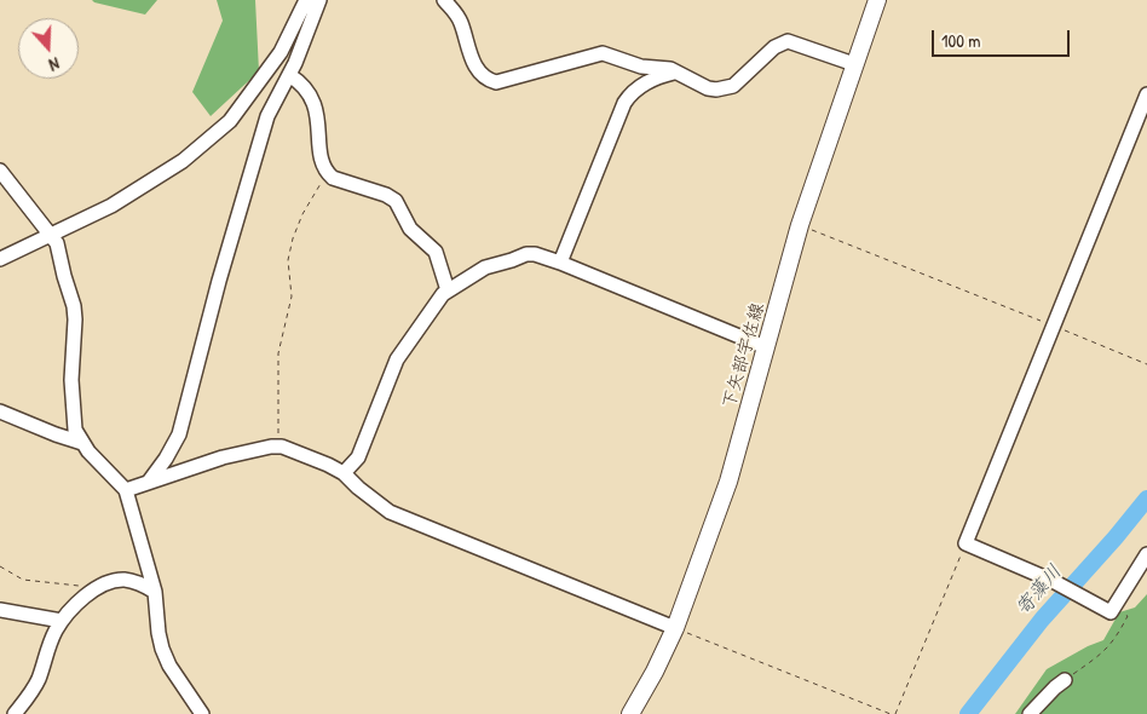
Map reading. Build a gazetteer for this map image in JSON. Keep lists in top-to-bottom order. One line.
{"streets":{"main road":["下矢部宇佐線"]},"water":["寄藻川"],"scale_bar":"100 m","north":"bottom"}
